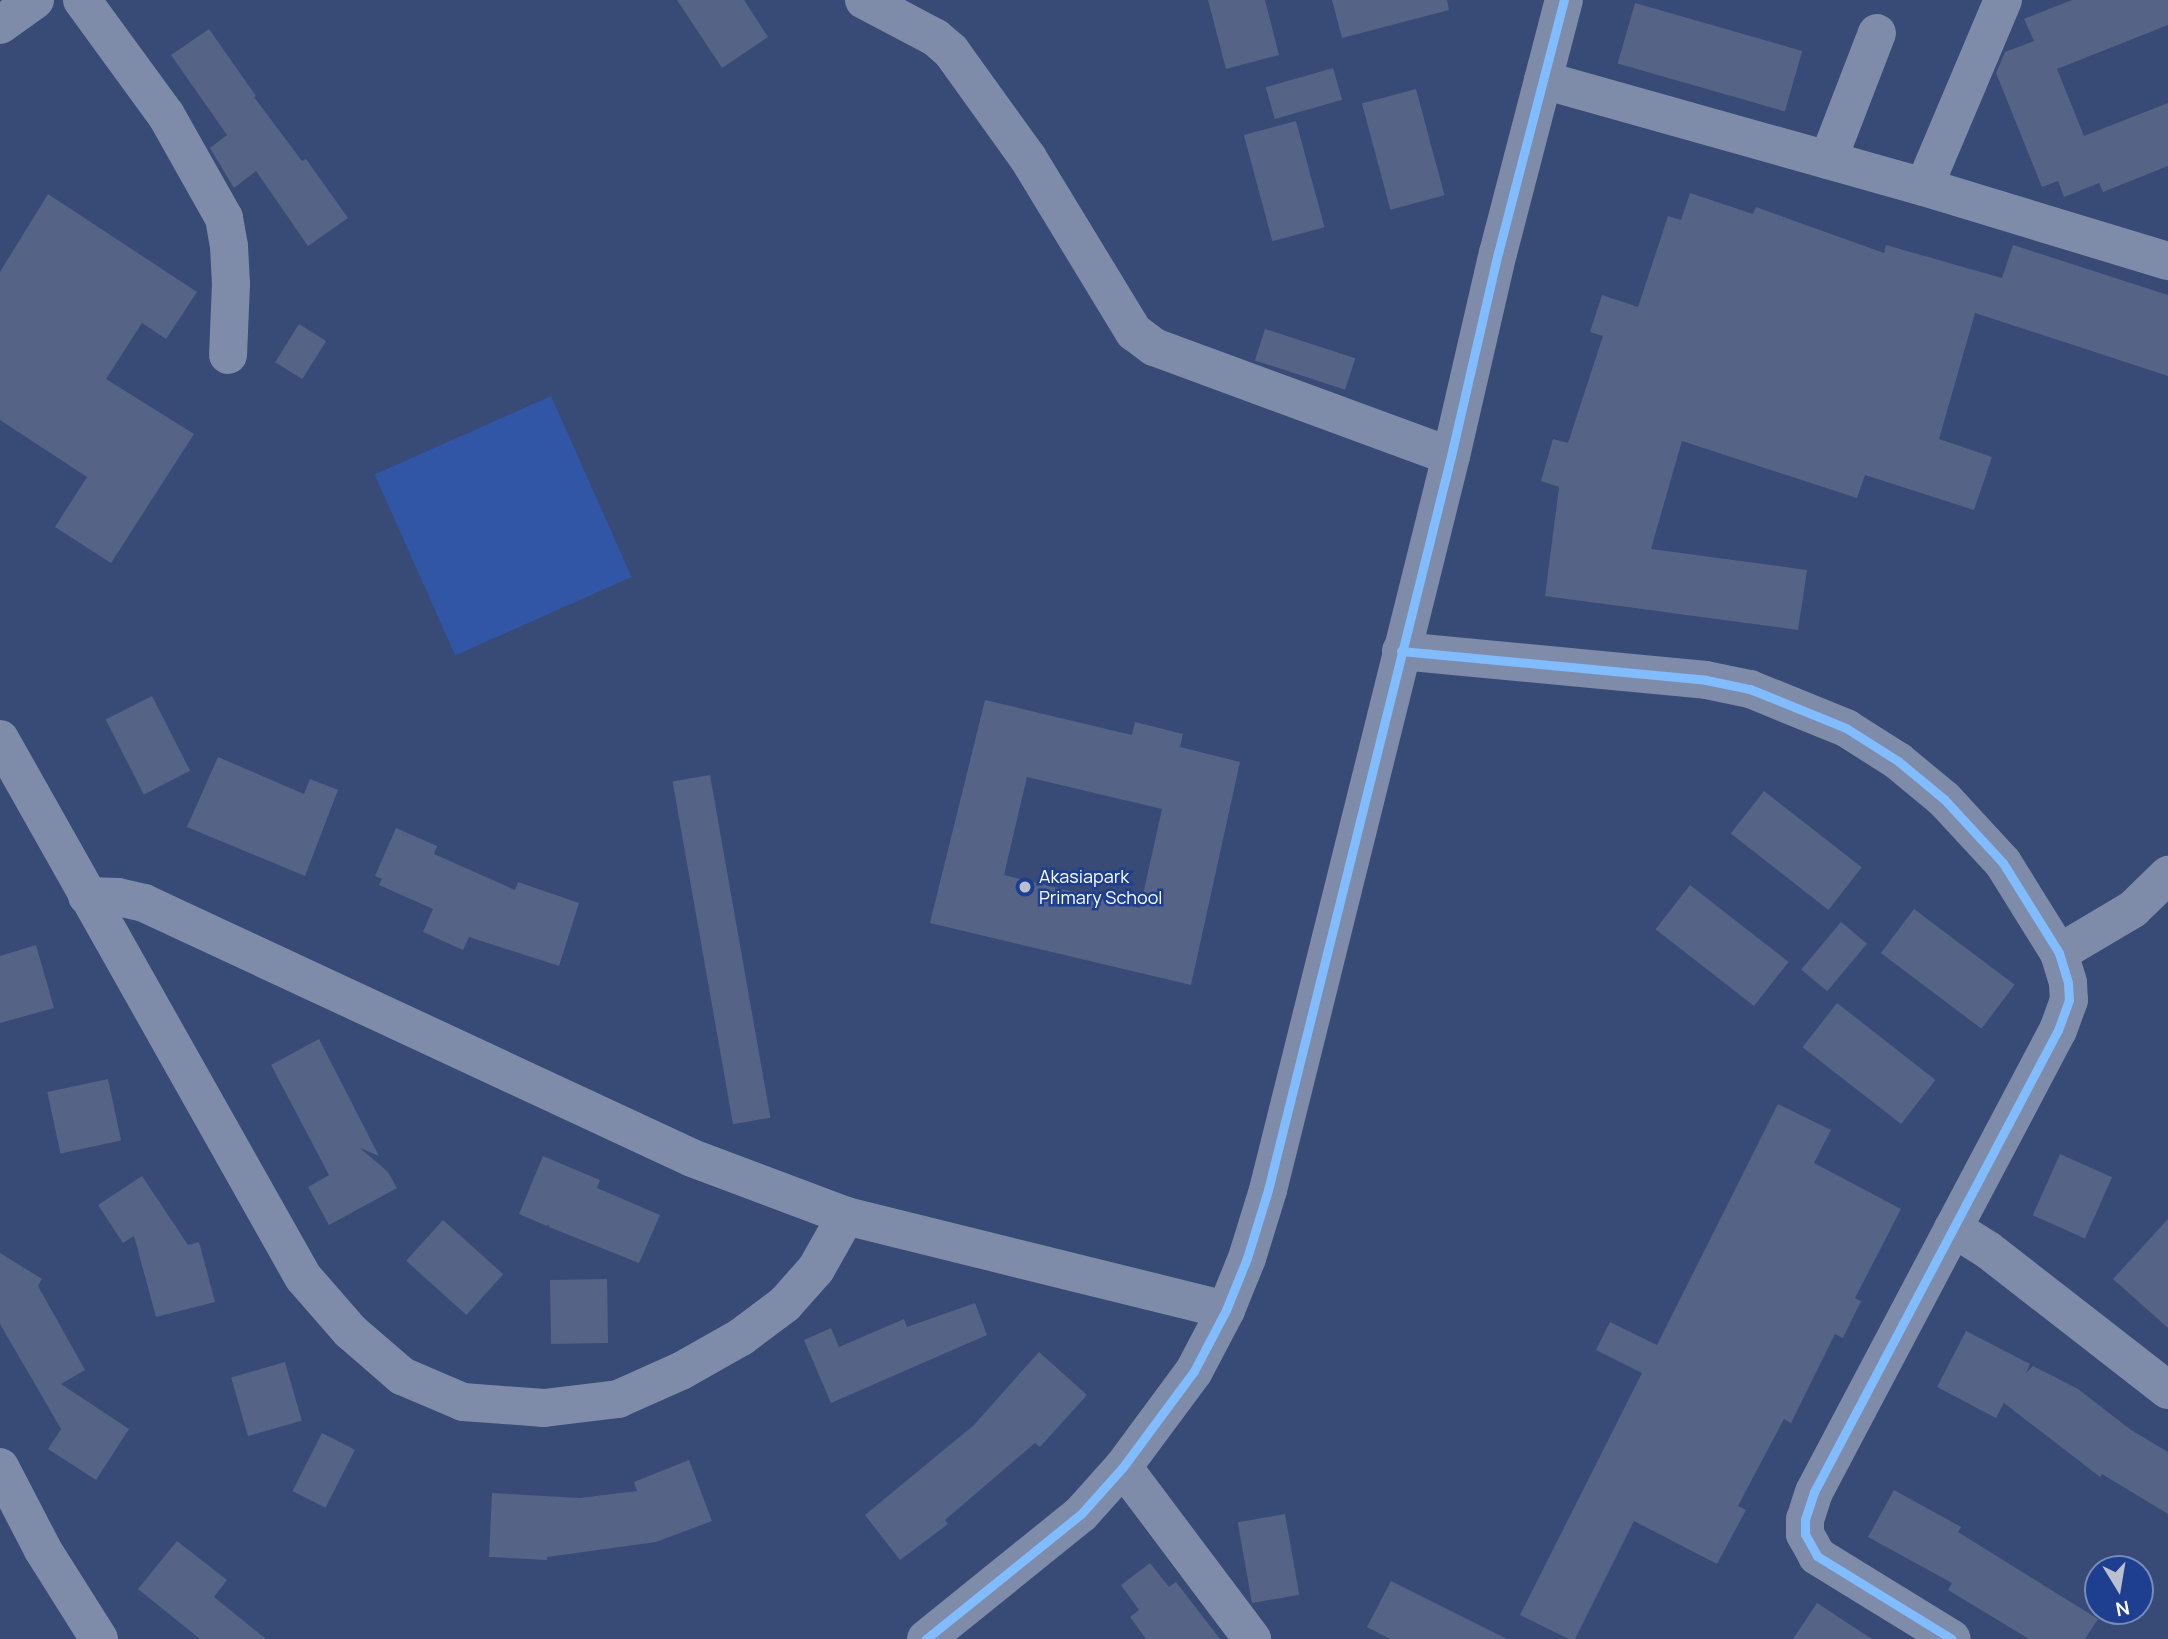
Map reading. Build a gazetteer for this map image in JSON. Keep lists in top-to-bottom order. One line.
{"places":["Akasiapark Primary School"],"north":"bottom"}
